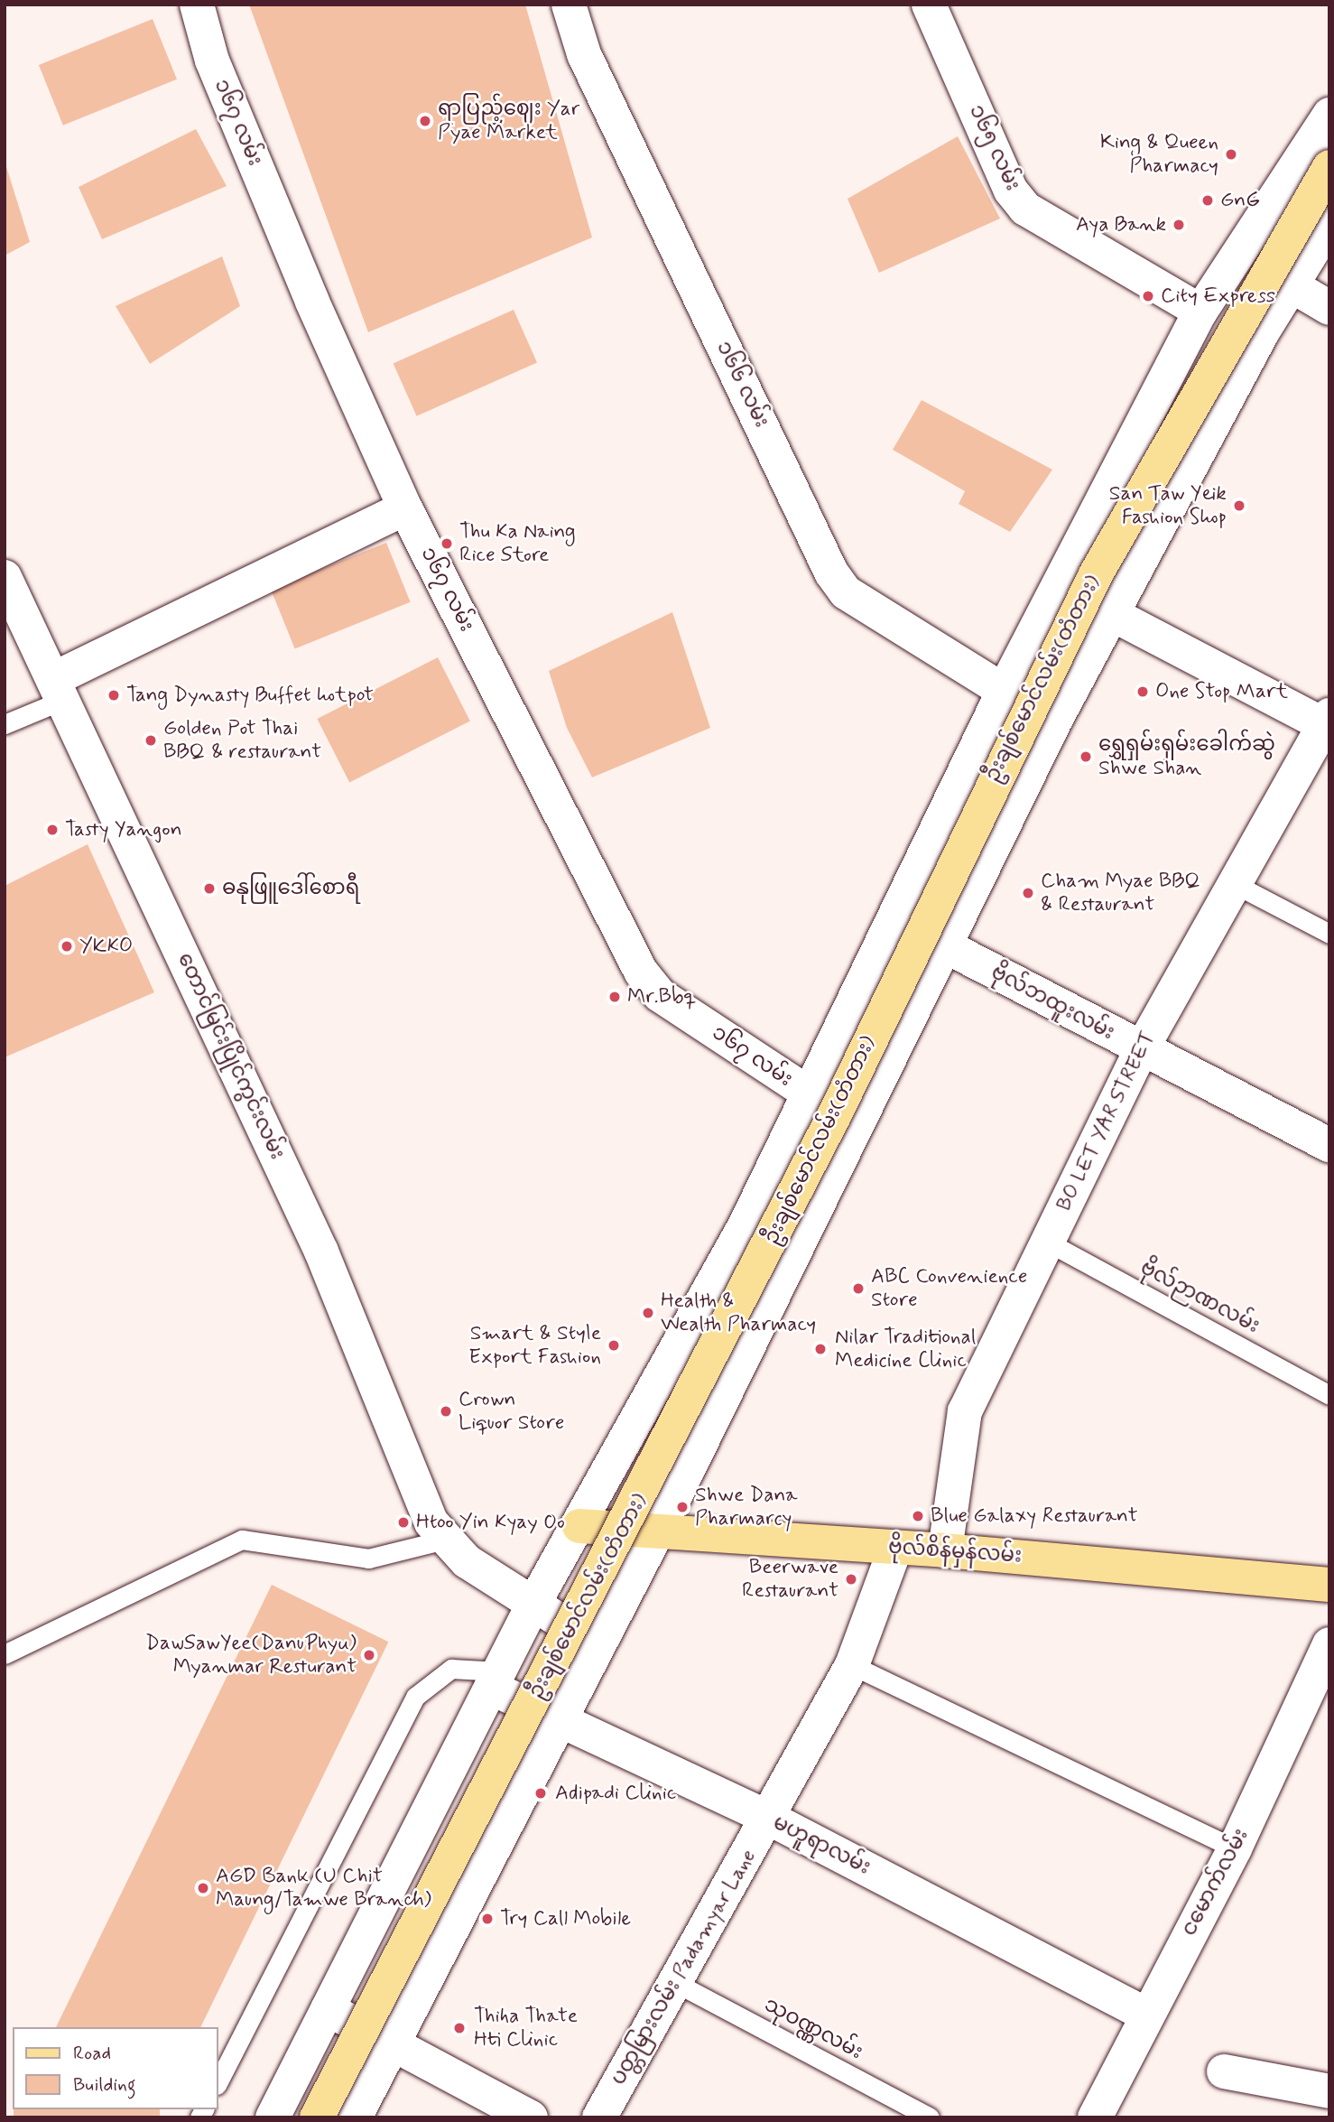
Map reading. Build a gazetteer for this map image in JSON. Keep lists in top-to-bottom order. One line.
{"streets":{"main road":["ဦးချစ်မောင်လမ်း(တံတား)","ဗိုလ်စိန်မှန်လမ်း"],"street":["၁၆၇ လမ်း","၁၆၅ လမ်း","၁၆၆ လမ်း","ဗိုလ်ဘထူးလမ်း","တောင်မြင်းပြိုင်ကွင်းလမ်း","BO LET YAR STREET","မဟူရာလမ်း","ငမောက်လမ်း","ပတ္တမြားလမ်း Padamyar Lane"],"lane":["ဗိုလ်ဉာဏလမ်း","သုဝဏ္ဏလမ်း"]},"crossings":[["ဗိုလ်ဘထူးလမ်း","BO LET YAR STREET"],["BO LET YAR STREET","ဗိုလ်ဉာဏလမ်း"],["BO LET YAR STREET","ဗိုလ်စိန်မှန်လမ်း"],["ဗိုလ်စိန်မှန်လမ်း","ပတ္တမြားလမ်း Padamyar Lane"],["မဟူရာလမ်း","ငမောက်လမ်း"],["မဟူရာလမ်း","ပတ္တမြားလမ်း Padamyar Lane"],["ပတ္တမြားလမ်း Padamyar Lane","သုဝဏ္ဏလမ်း"]],"places":["ရာပြည့်ဈေး Yar Pyae Market","King & Queen Pharmacy","GnG","Aya Bank","City Express","San Taw Yeik Fashion Shop","Thu Ka Naing Rice Store","One Stop Mart","Tang Dynasty Buffet hotpot","Golden Pot Thai BBQ & restaurant","ရွှေရှမ်းရှမ်းခေါက်ဆွဲ Shwe Shan","Tasty Yangon","ဓနုဖြူဒေါ်စောရီ","Cham Myae BBQ & Restaurant","YKKO","Mr.Bbq","ABC Convenience Store","Health & Wealth Pharmacy","Smart & Style Export Fashion","Nilar Traditional Medicine Clinic","Crown Liquor Store","Shwe Dana Pharmarcy","Blue Galaxy Restaurant","Htoo Yin Kyay Oo","Beerwave Restaurant","DawSawYee(DanuPhyu) Myanmar Resturant","Adipadi Clinic","AGD Bank (U Chit Maung/Tamwe Branch)","Try Call Mobile","Thiha Thate Hti Clinic"],"legend":["Road","Building"]}
